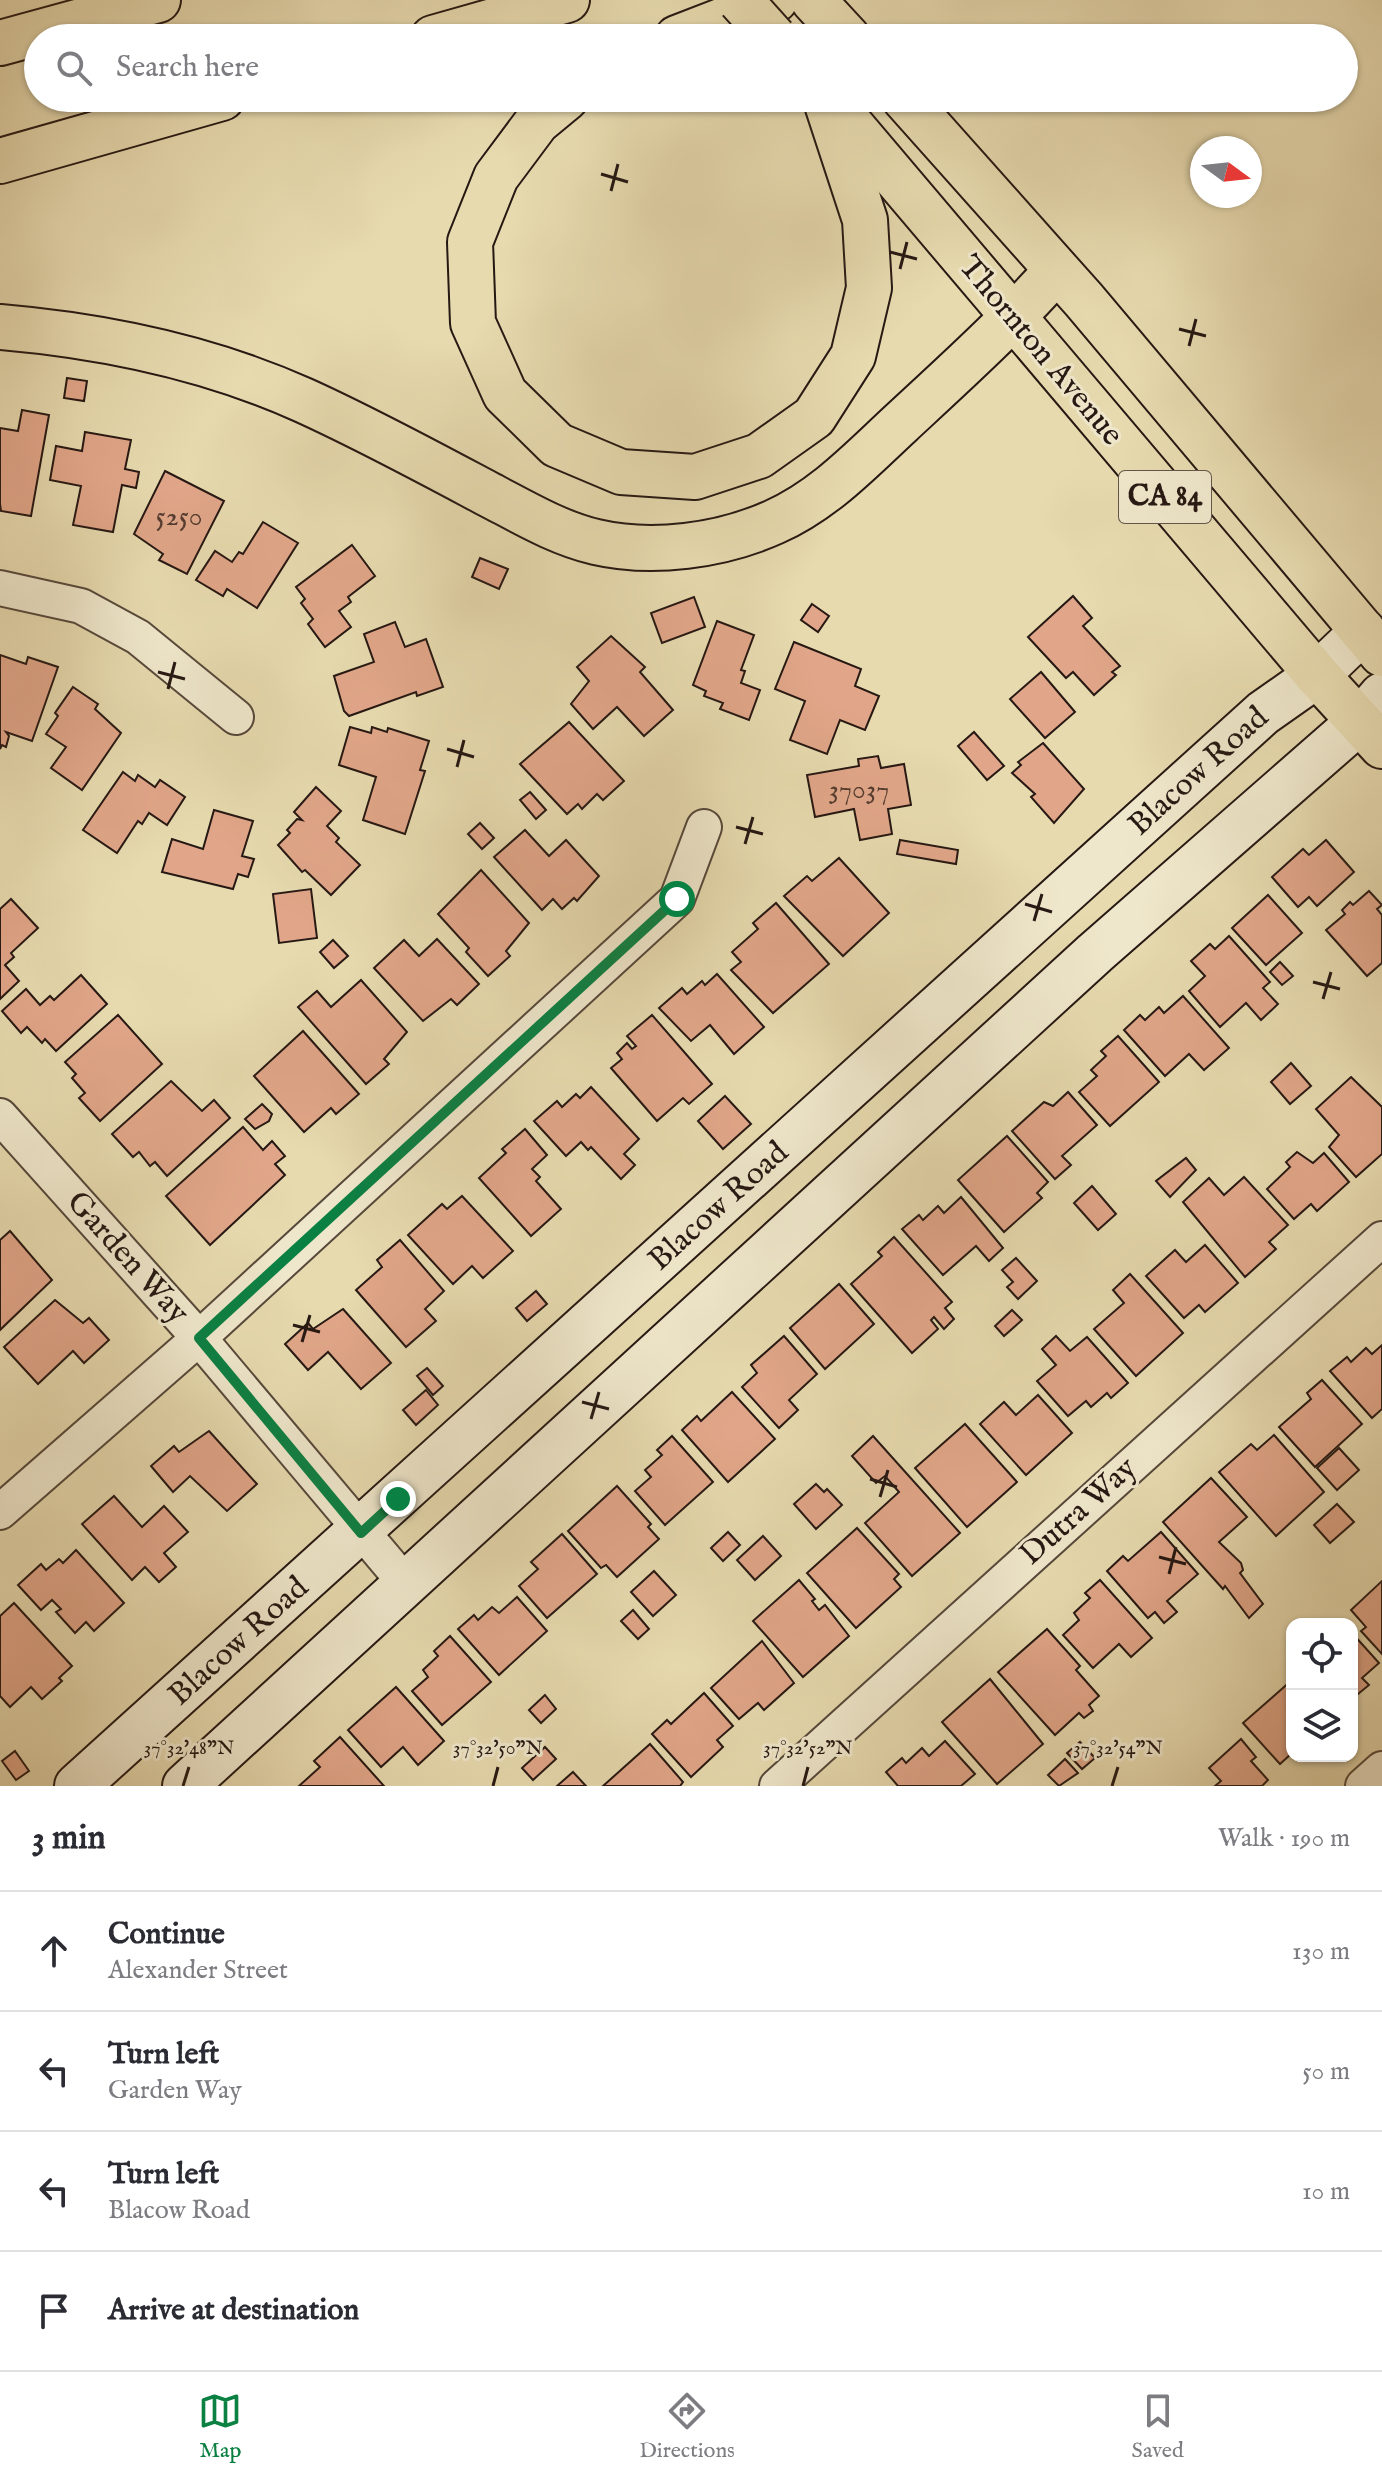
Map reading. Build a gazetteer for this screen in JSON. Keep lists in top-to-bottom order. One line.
{"streets":{"main road":["Thornton Avenue","CA 84","Blacow Road"],"street":["Garden Way","Dutra Way"]},"crossings":[["Thornton Avenue","Blacow Road"],["Blacow Road","Garden Way"]],"house_numbers":["5250","37037"],"north":"right","page":{"search":"Search here","heading":["3 min","Walk · 190 m"],"list":[["Continue","Alexander Street","130 m"],["Turn left","Garden Way","50 m"],["Turn left","Blacow Road","10 m"],"Arrive at destination"],"nav":["Map","Directions","Saved"]},"coordinates":["37°32'48\"N","37°32'50\"N","37°32'52\"N","37°32'54\"N"]}
